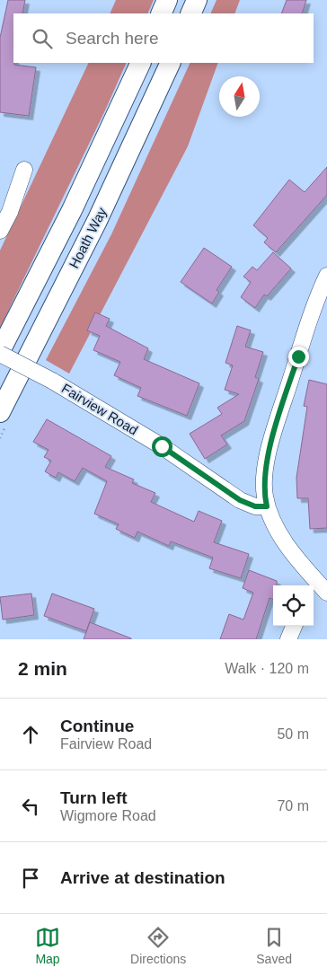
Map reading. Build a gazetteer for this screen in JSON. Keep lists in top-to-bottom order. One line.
{"streets":{"main road":["Hoath Way"],"street":["Fairview Road"]},"crossings":[["Hoath Way","Fairview Road"]],"north":"top","page":{"search":"Search here","heading":["2 min","Walk · 120 m"],"list":[["Continue","Fairview Road","50 m"],["Turn left","Wigmore Road","70 m"],"Arrive at destination"],"nav":["Map","Directions","Saved"]}}
